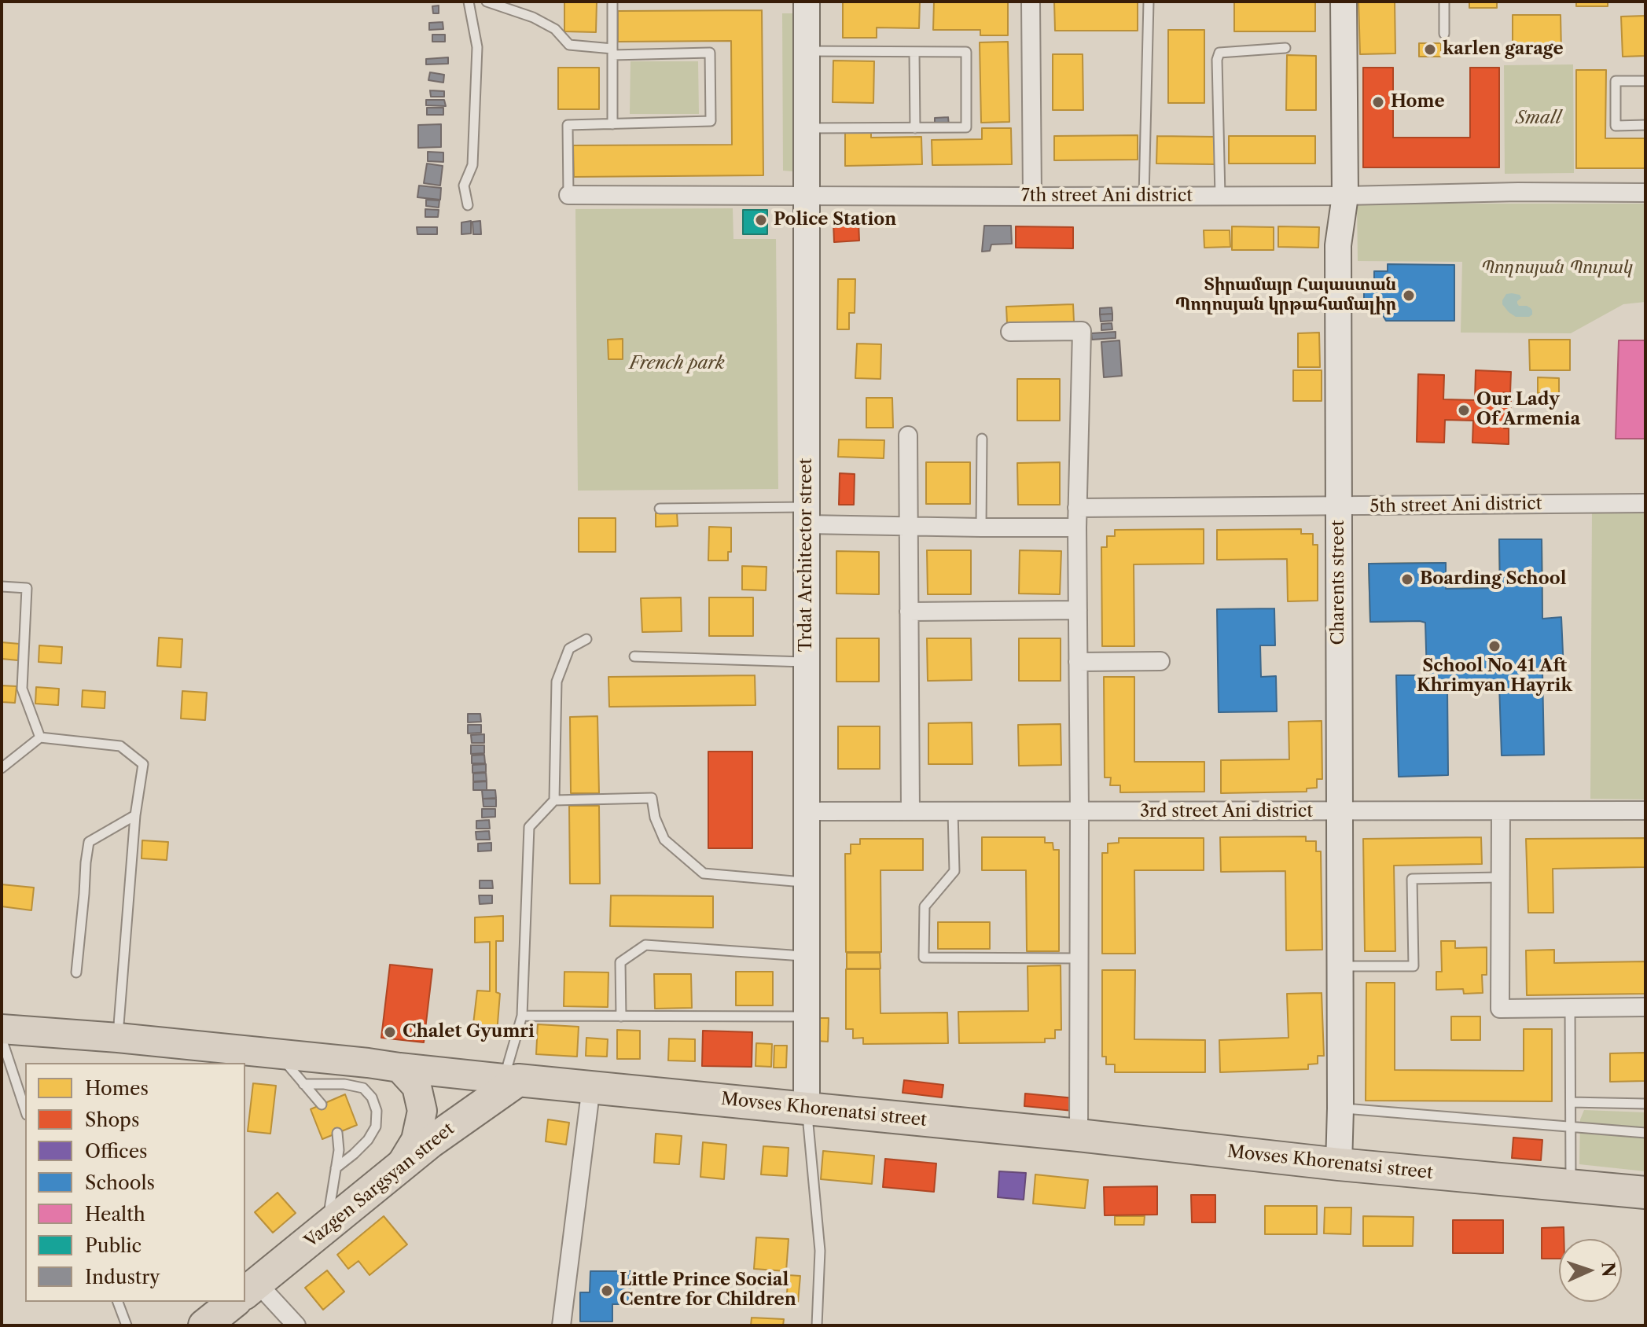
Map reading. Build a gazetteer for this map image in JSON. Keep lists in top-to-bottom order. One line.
{"streets":{"highway":["Movses Khorenatsi street","Vazgen Sargsyan street"],"street":["7th street Ani district","5th street Ani district","Trdat Architector street","Charents street","3rd street Ani district"]},"crossings":[["7th street Ani district","Trdat Architector street"],["7th street Ani district","Charents street"],["5th street Ani district","Charents street"],["Trdat Architector street","3rd street Ani district"],["Trdat Architector street","Movses Khorenatsi street"],["Charents street","3rd street Ani district"],["Charents street","Movses Khorenatsi street"],["Movses Khorenatsi street","Vazgen Sargsyan street"]],"parks":["Small","Պողոսյան Պուրակ","French park"],"places":["karlen garage","Home","Police Station","Տիրամայր Հայաստան Պողոսյան կրթահամալիր","Our Lady Of Armenia","Boarding School","School No 41 Aft Khrimyan Hayrik","Chalet Gyumri","Little Prince Social Centre for Children"],"legend":["Homes","Shops","Offices","Schools","Health","Public","Industry"],"north":"right"}
